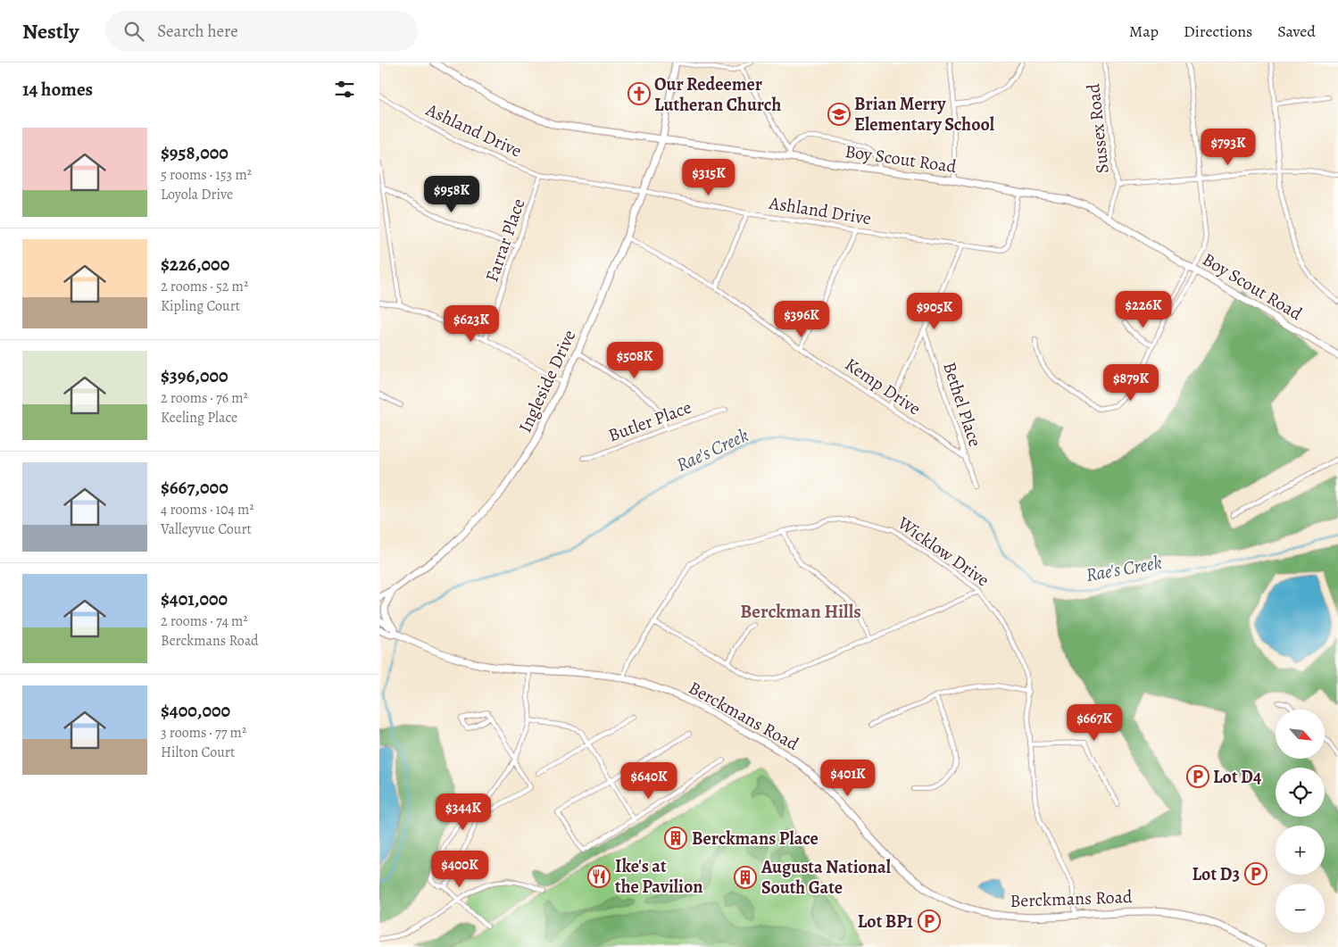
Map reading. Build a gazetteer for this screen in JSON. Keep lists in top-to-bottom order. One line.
{"streets":{"street":["Sussex Road","Ashland Drive","Boy Scout Road","Farrar Place","Ingleside Drive","Kemp Drive","Bethel Place","Butler Place","Wicklow Drive","Berckmans Road"]},"crossings":[["Sussex Road","Boy Scout Road"],["Ashland Drive","Boy Scout Road"],["Ashland Drive","Farrar Place"],["Ashland Drive","Ingleside Drive"],["Boy Scout Road","Ingleside Drive"],["Ingleside Drive","Kemp Drive"],["Kemp Drive","Bethel Place"],["Wicklow Drive","Berckmans Road"]],"districts":["Berckman Hills"],"water":["Rae's Creek"],"places":{"church":["Our Redeemer Lutheran Church"],"school or university":["Brian Merry Elementary School"],"parking":["Lot D4","Lot D3","Lot BP1"],"building":["Berckmans Place","Augusta National South Gate"],"restaurant":["Ike's at the Pavilion"]},"north":"bottom right","page":{"header":"Nestly","search":"Search here","nav":["Map","Directions","Saved"],"heading":"14 homes","list":[{"name":"$958,000","note":"5 rooms · 153 m² · Loyola Drive"},{"name":"$226,000","note":"2 rooms · 52 m² · Kipling Court"},{"name":"$396,000","note":"2 rooms · 76 m² · Keeling Place"},{"name":"$667,000","note":"4 rooms · 104 m² · Valleyvue Court"},{"name":"$401,000","note":"2 rooms · 74 m² · Berckmans Road"},{"name":"$400,000","note":"3 rooms · 77 m² · Hilton Court"}],"price":["$793K","$315K","$958K","$226K","$905K","$396K","$623K","$508K","$879K","$667K","$401K","$640K","$344K","$400K"],"map_buttons":["+","−"]}}
